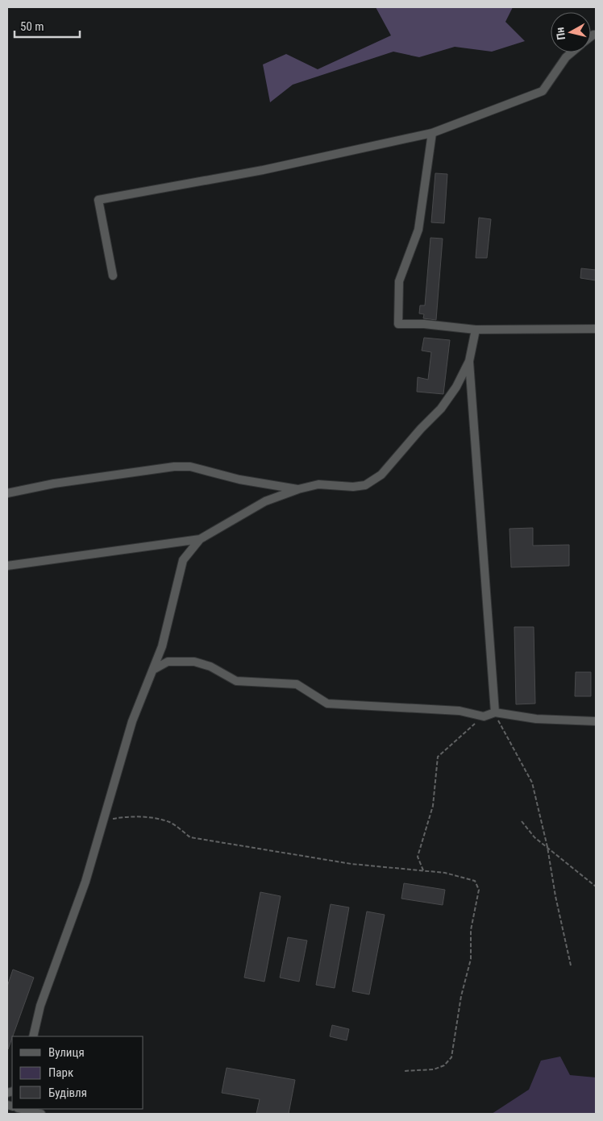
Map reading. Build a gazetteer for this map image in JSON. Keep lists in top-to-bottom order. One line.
{"legend":["Вулиця","Парк","Будівля"],"scale_bar":"50 m","north":"left"}
